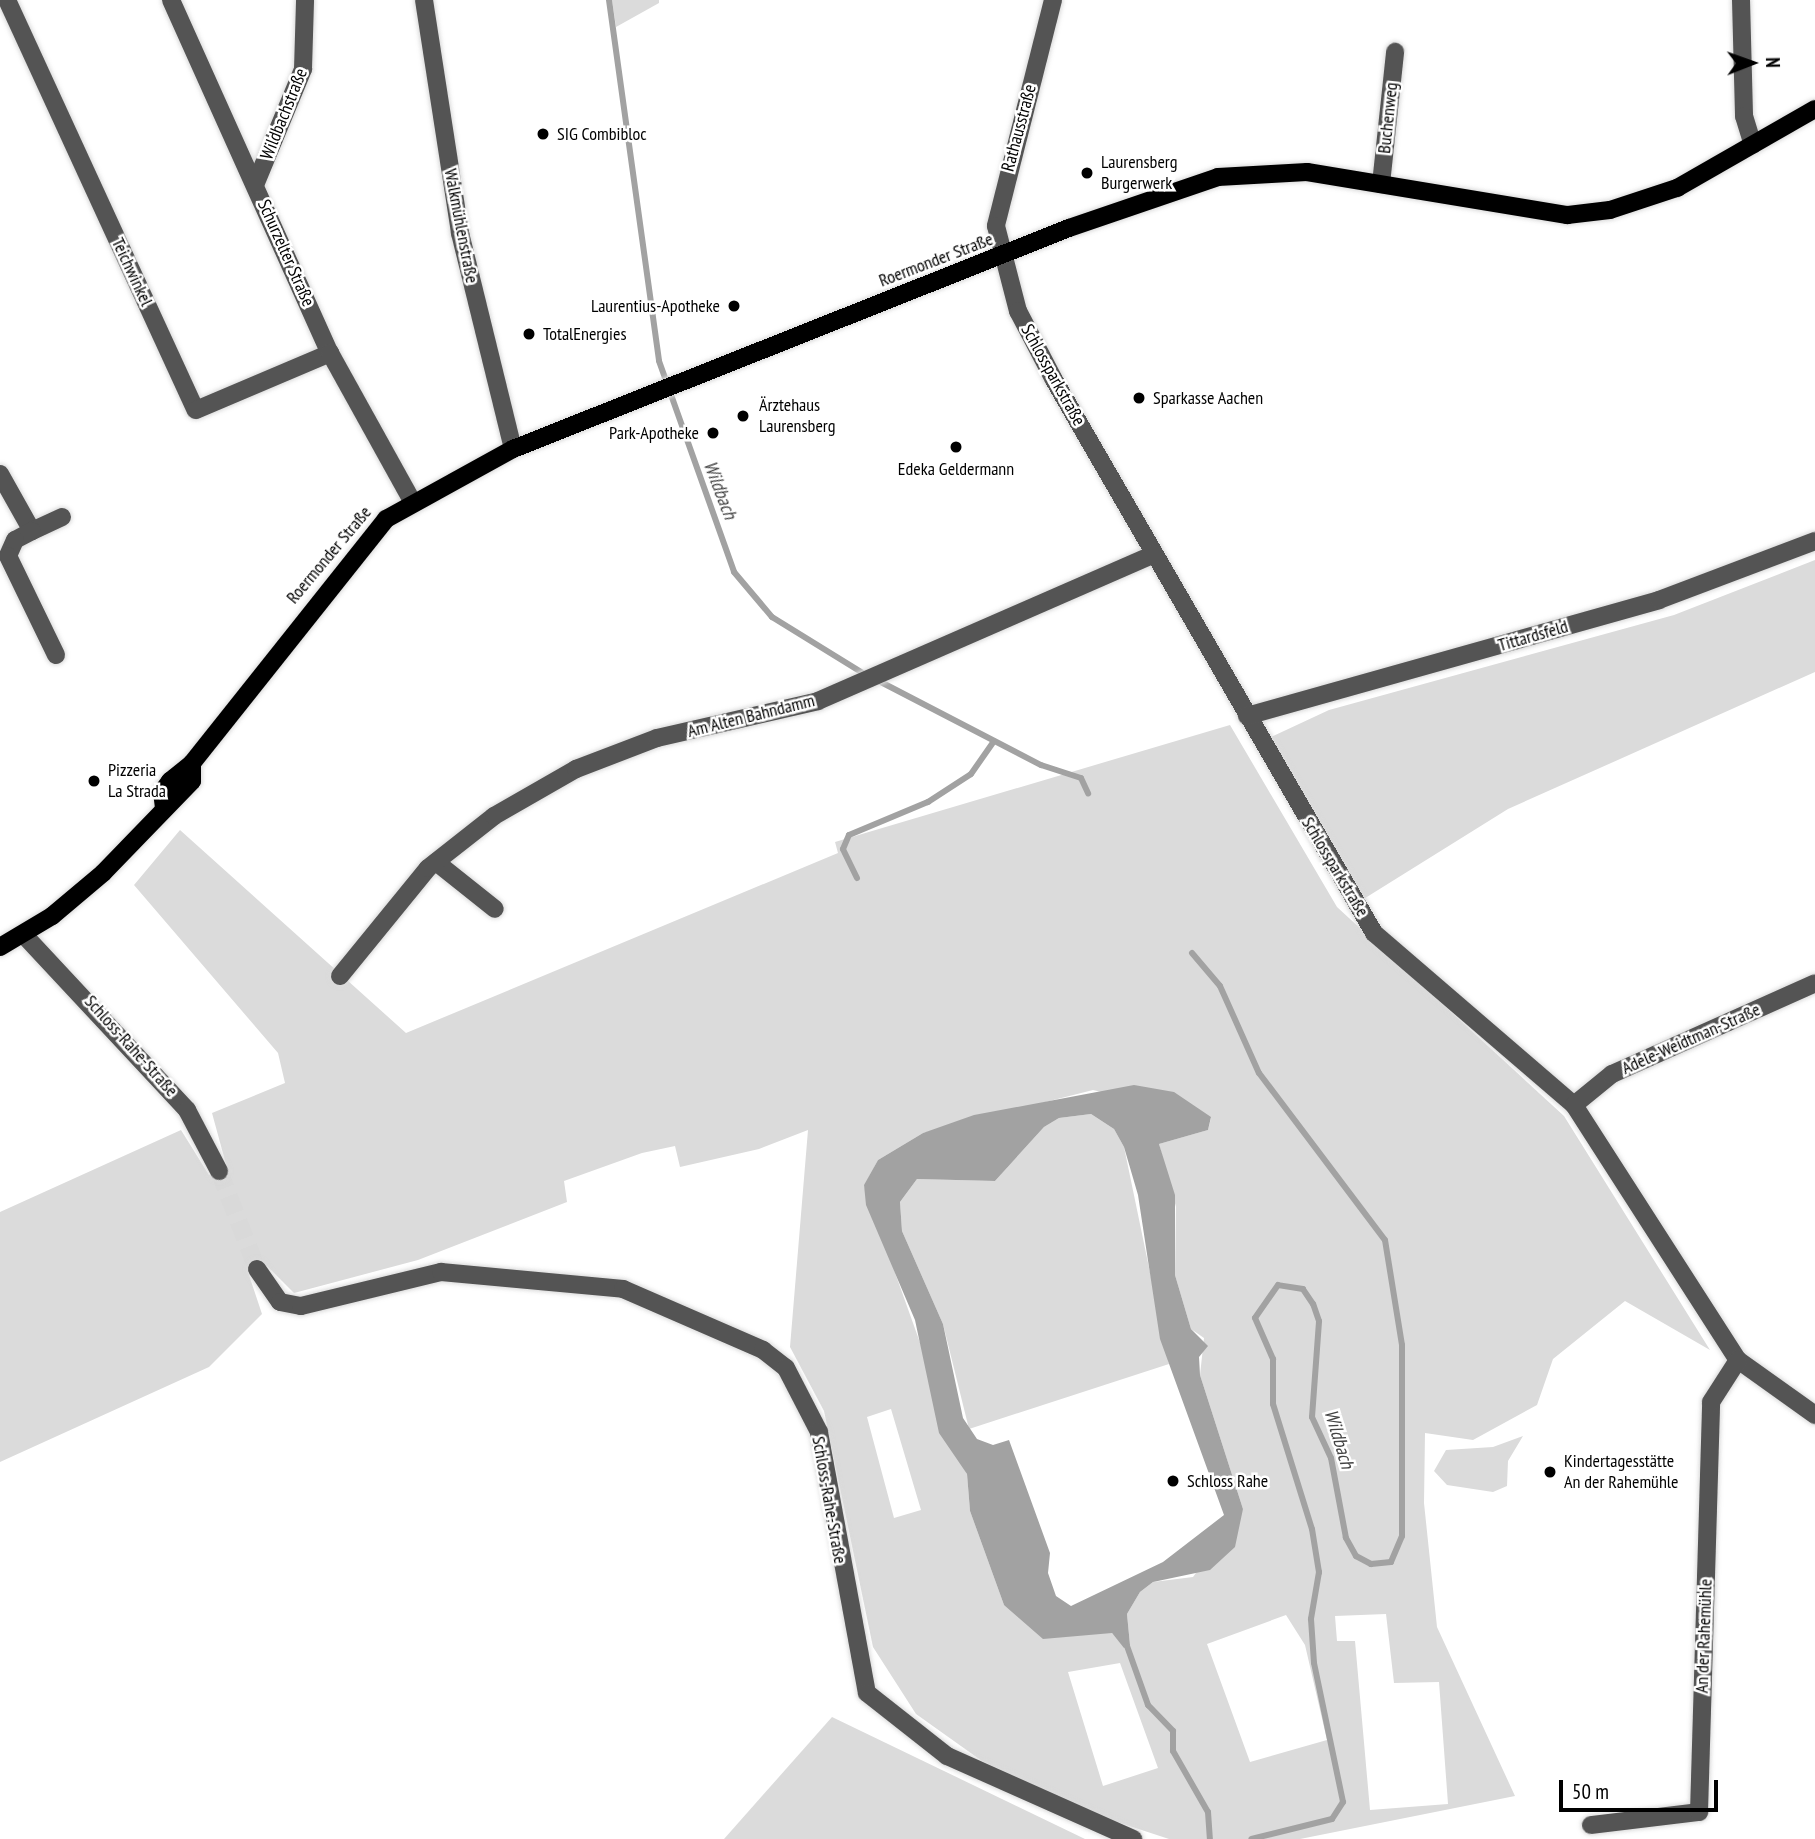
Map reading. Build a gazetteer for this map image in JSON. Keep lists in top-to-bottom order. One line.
{"streets":{"main road":["Roermonder Straße"],"street":["Wildbachstraße","Buchenweg","Rathausstraße","Walkmühlenstraße","Schurzelter Straße","Teichwinkel","Schlossparkstraße","Tittardsfeld","Am Alten Bahndamm","Adele-Weidtman-Straße","Schloss-Rahe-Straße","An der Rahemühle"]},"crossings":[["Wildbachstraße","Schurzelter Straße"],["Buchenweg","Roermonder Straße"],["Rathausstraße","Roermonder Straße"],["Rathausstraße","Schlossparkstraße"],["Walkmühlenstraße","Roermonder Straße"],["Schurzelter Straße","Roermonder Straße"],["Schurzelter Straße","Teichwinkel"],["Roermonder Straße","Schlossparkstraße"],["Roermonder Straße","Schloss-Rahe-Straße"],["Schlossparkstraße","Tittardsfeld"],["Schlossparkstraße","Am Alten Bahndamm"],["Schlossparkstraße","Adele-Weidtman-Straße"],["Schlossparkstraße","An der Rahemühle"]],"water":["Wildbach"],"places":["SIG Combibloc","Laurensberg Burgerwerk","Laurentius-Apotheke","TotalEnergies","Sparkasse Aachen","Ärztehaus Laurensberg","Park-Apotheke","Edeka Geldermann","Pizzeria La Strada","Kindertagesstätte An der Rahemühle","Schloss Rahe"],"scale_bar":"50 m","north":"right"}
